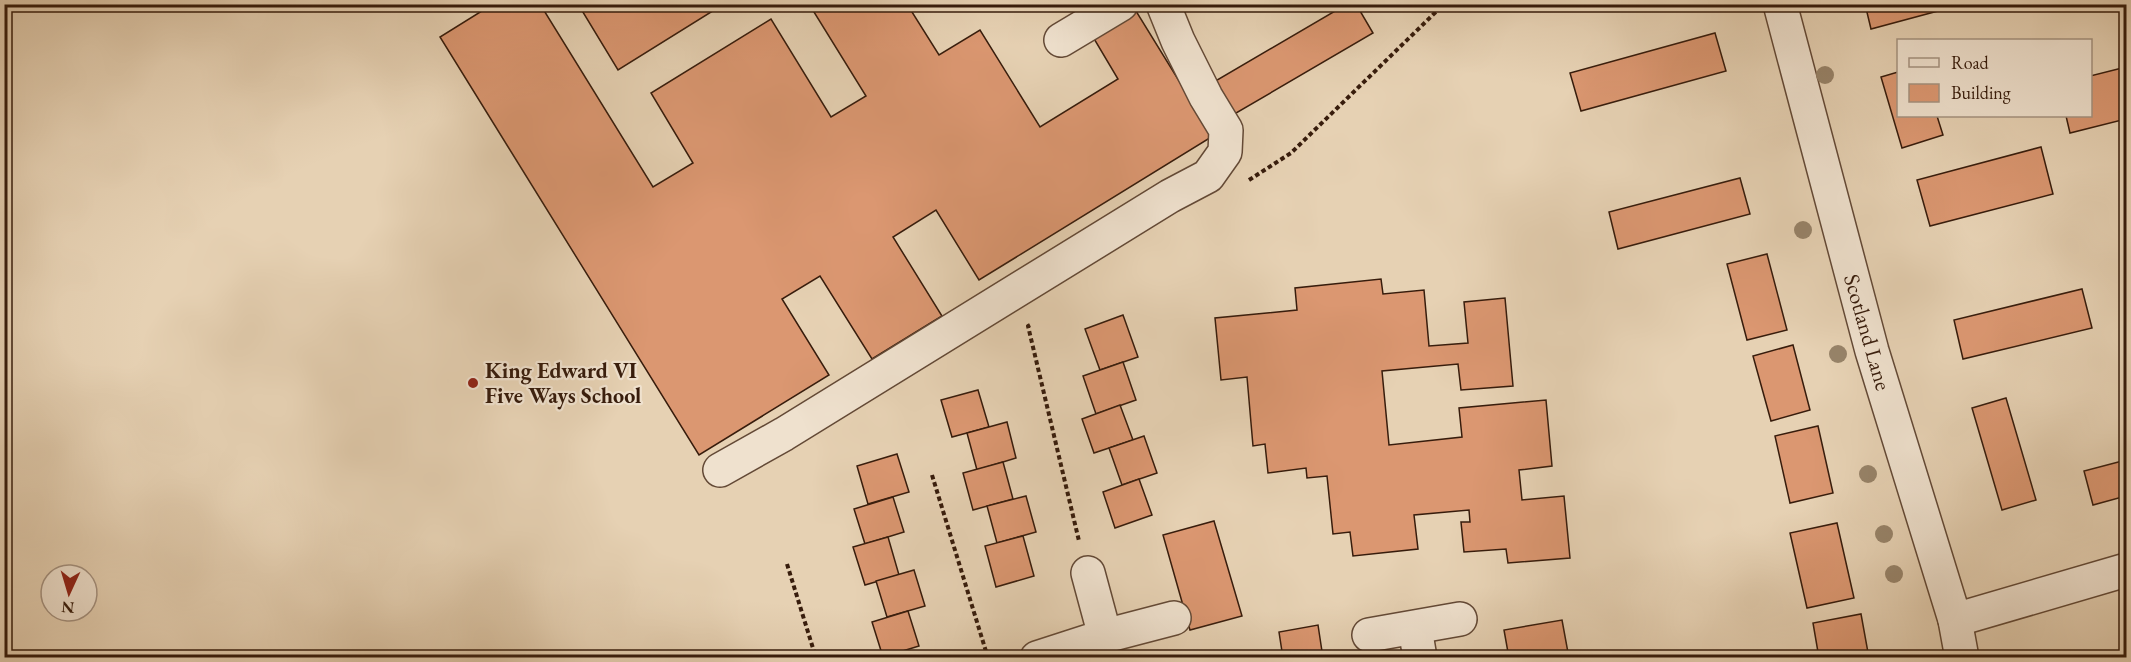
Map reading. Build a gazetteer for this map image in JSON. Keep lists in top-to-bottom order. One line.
{"streets":{"street":["Scotland Lane"]},"places":["King Edward VI Five Ways School"],"legend":["Road","Building"],"north":"bottom"}
